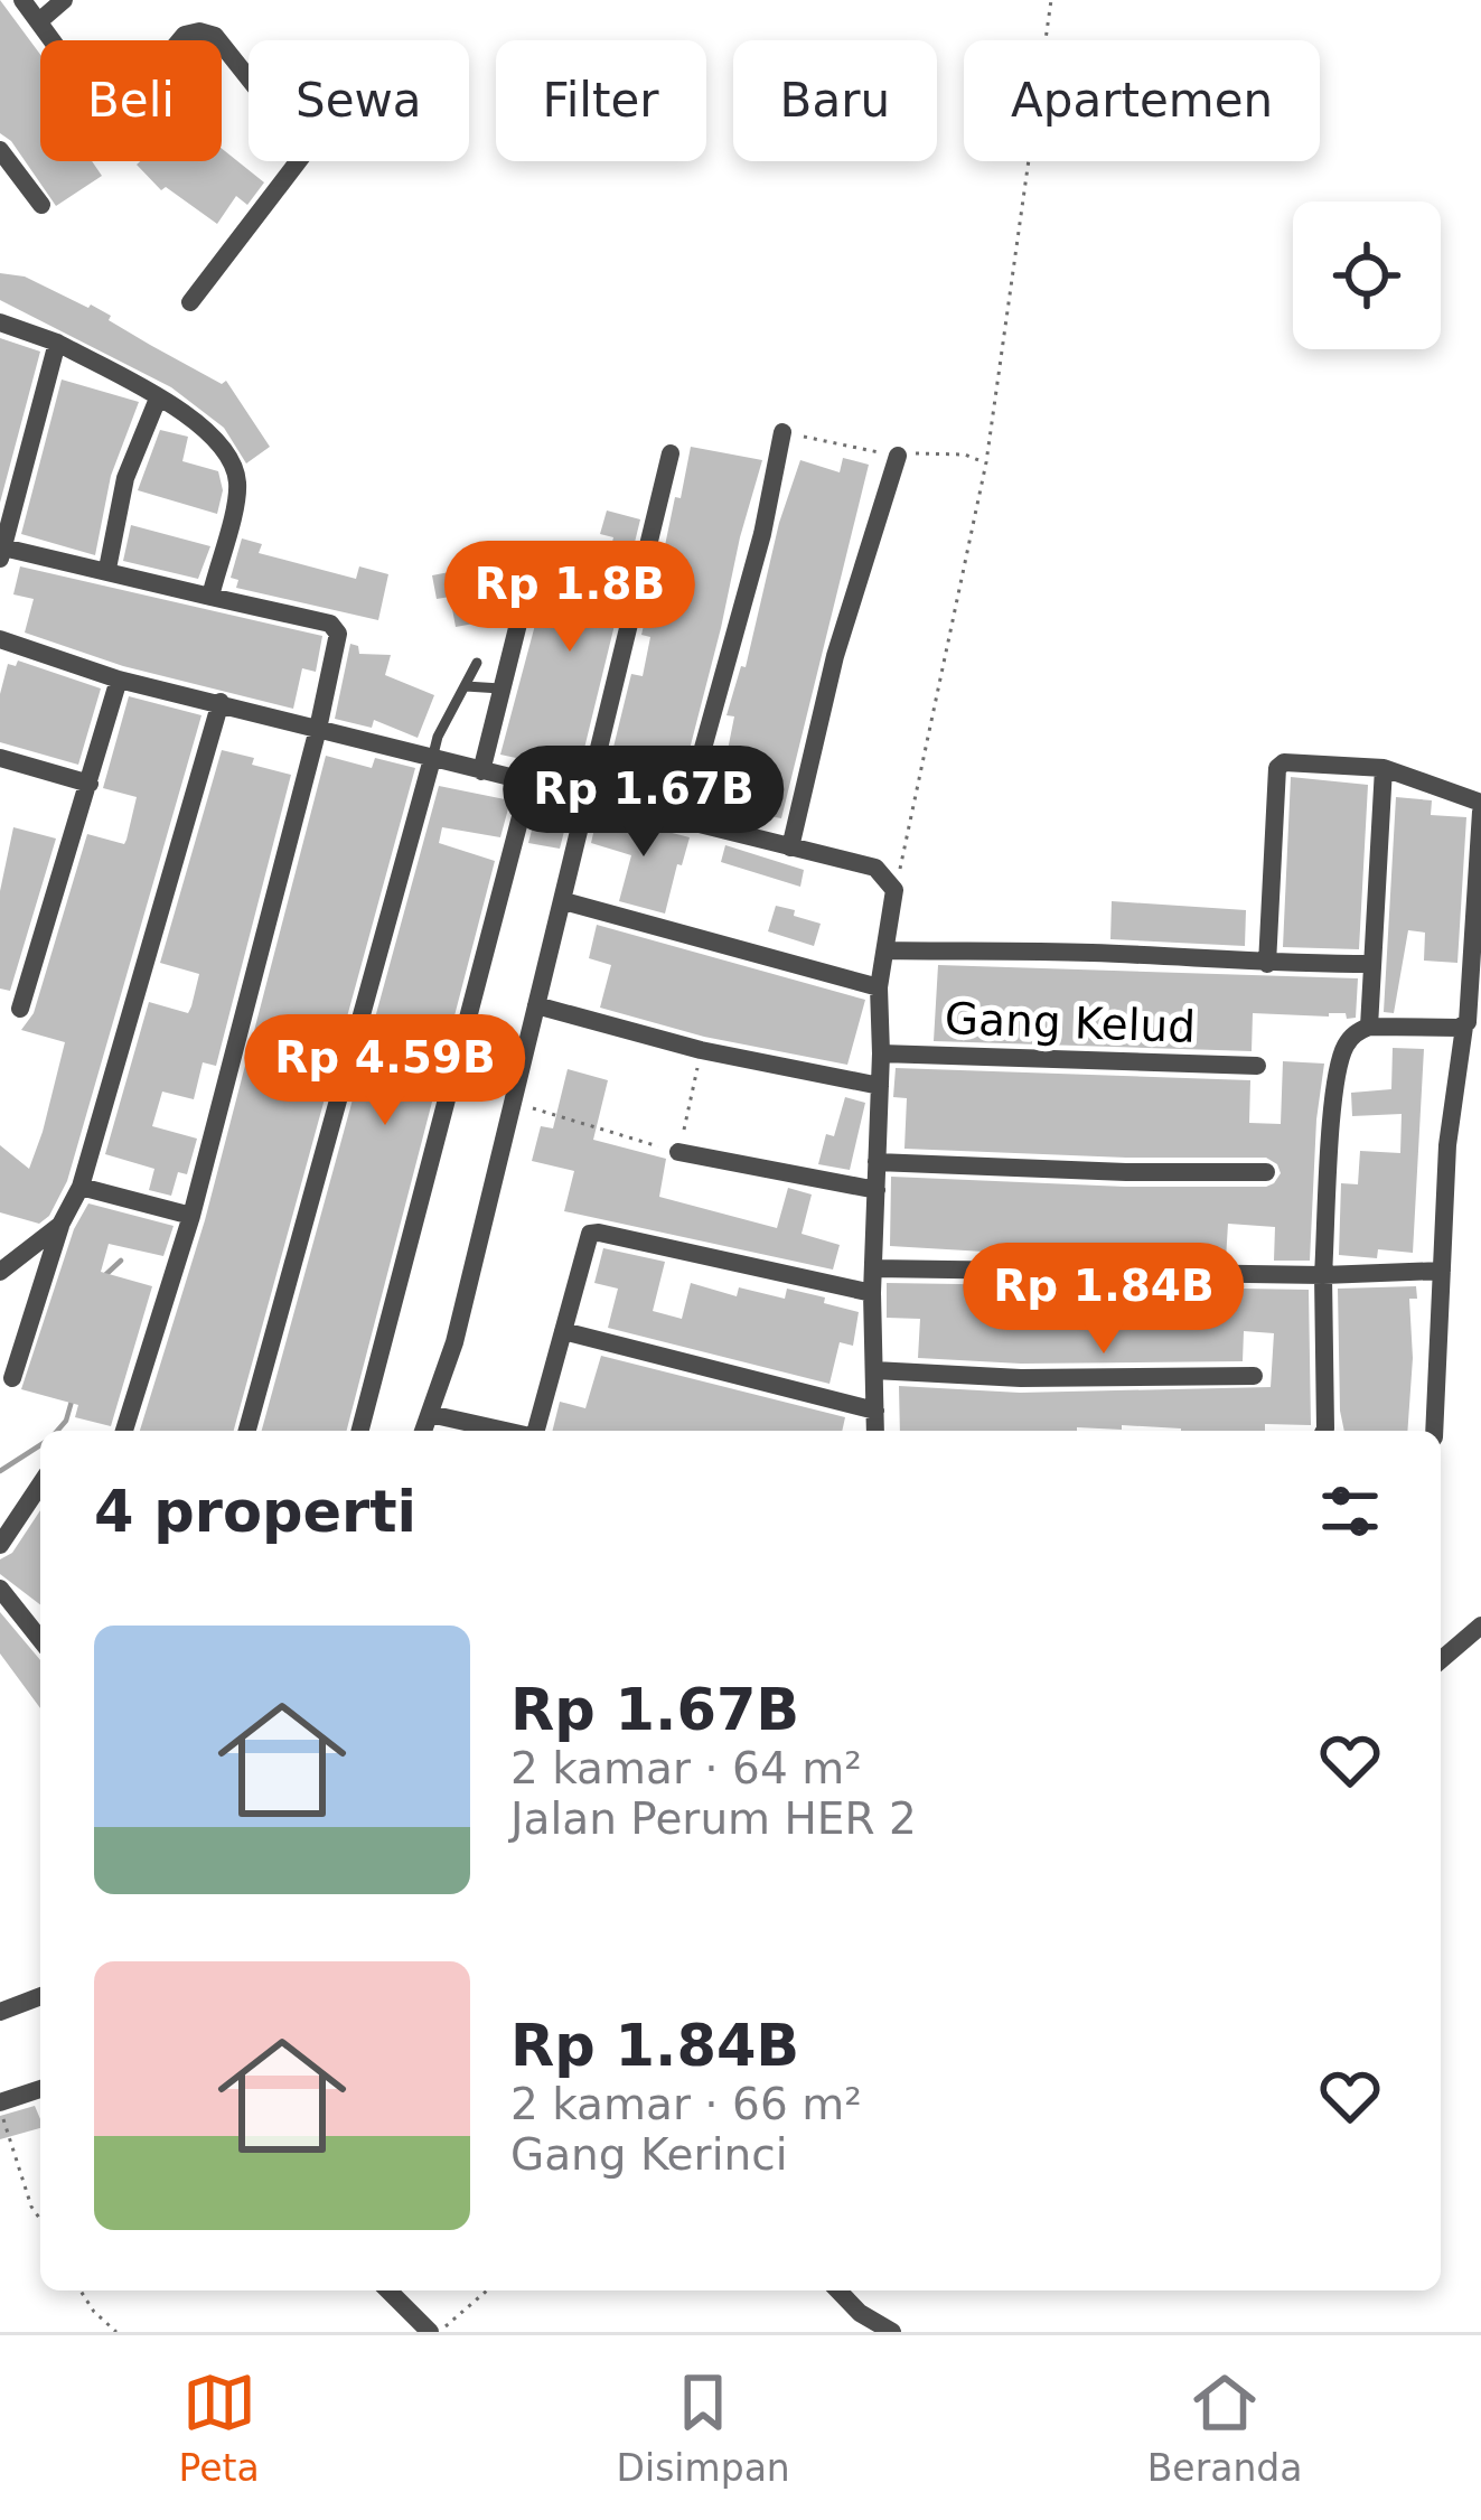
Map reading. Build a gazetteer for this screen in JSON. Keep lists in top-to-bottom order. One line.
{"streets":{"street":["Gang Kelud"]},"page":{"chip":["Beli","Sewa","Filter","Baru","Apartemen"],"price":["Rp 1.8B","Rp 1.67B","Rp 4.59B","Rp 1.84B"],"heading":"4 properti","list":[{"name":"Rp 1.67B","note":"2 kamar · 64 m² · Jalan Perum HER 2"},{"name":"Rp 1.84B","note":"2 kamar · 66 m² · Gang Kerinci"}],"tabs":["Peta","Disimpan","Beranda"]}}
